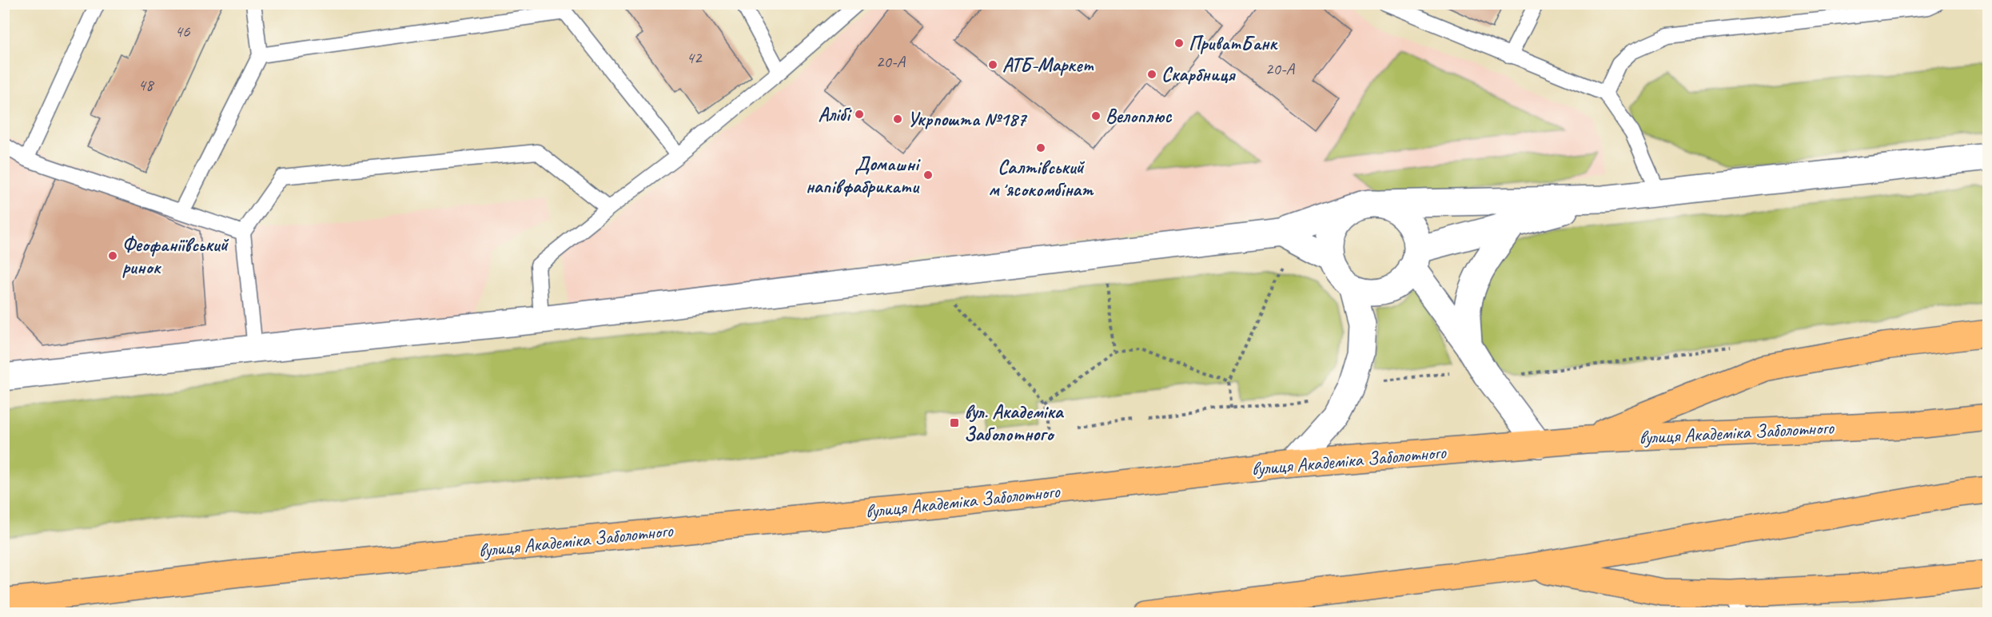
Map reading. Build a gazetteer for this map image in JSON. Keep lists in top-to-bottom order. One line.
{"streets":{"highway":["вулиця Академіка Заболотного"]},"places":{"other":["ПриватБанк","АТБ-Маркет","Скарбниця","Алібі","Велоплюс","Укрпошта №187","Салтівський мʼясокомбінат","Домашні напівфабрикати","Феофаніївський ринок"],"transit":["вул. Академіка Заболотного"]},"house_numbers":["46","42","20-А","20-А","48"]}
